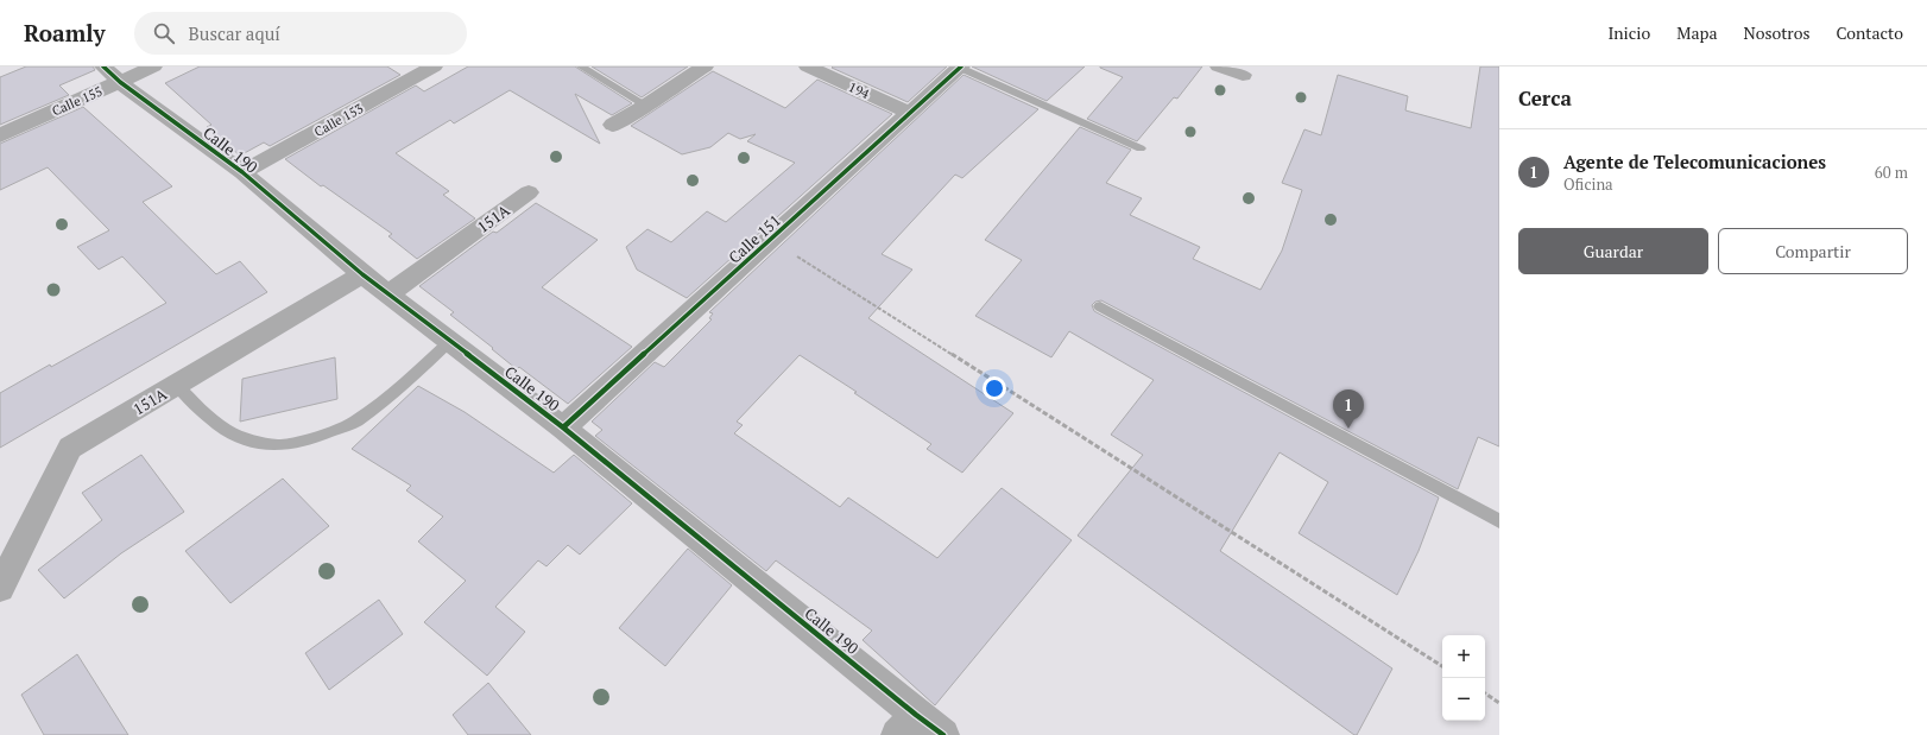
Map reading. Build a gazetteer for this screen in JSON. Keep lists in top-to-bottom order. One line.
{"streets":{"street":["194","Calle 155","Calle 153","Calle 190","151A","Calle 151"]},"crossings":[["194","Calle 151"],["Calle 155","Calle 190"],["Calle 153","Calle 190"],["Calle 190","151A"],["Calle 190","Calle 151"]],"page":{"header":"Roamly","search":"Buscar aquí","nav":["Inicio","Mapa","Nosotros","Contacto"],"heading":"Cerca","list":[{"mark":"1","name":"Agente de Telecomunicaciones","note":"Oficina","value":"60 m"}],"buttons":["Guardar","Compartir"],"pins":"1","map_buttons":["+","−"]}}
